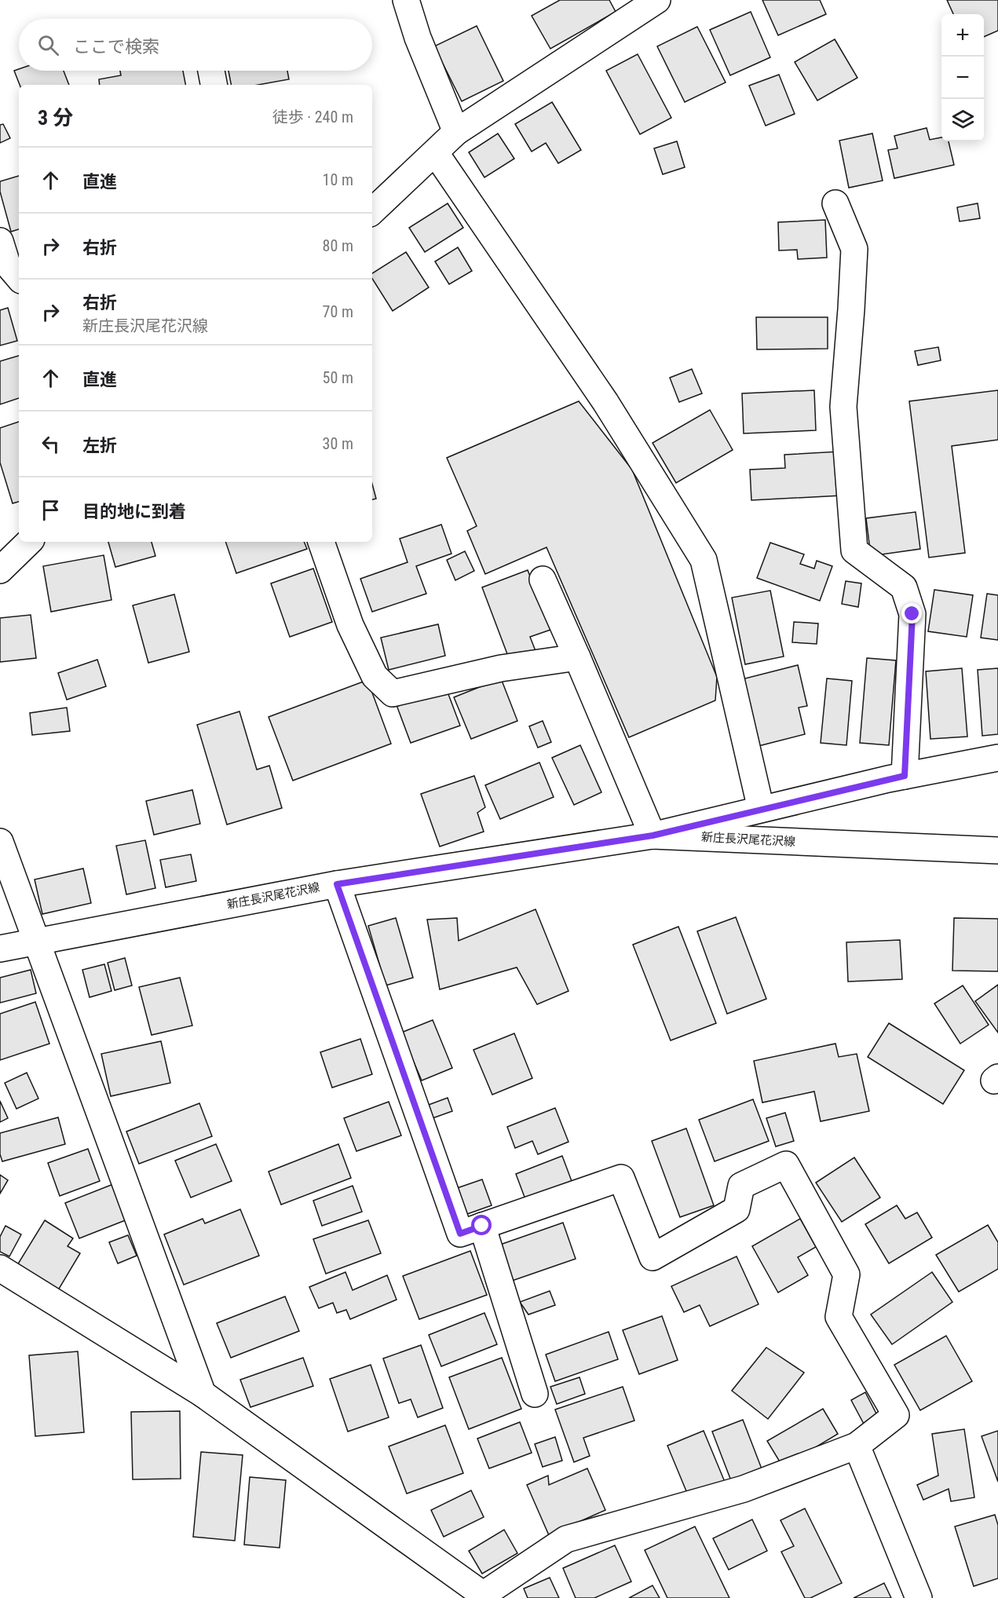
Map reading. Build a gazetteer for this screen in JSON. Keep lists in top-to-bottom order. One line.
{"streets":{"street":["新庄長沢尾花沢線"]},"page":{"map_buttons":["+","−"],"search":"ここで検索","heading":["3 分","徒歩 · 240 m"],"list":[["直進","10 m"],["右折","80 m"],["右折","新庄長沢尾花沢線","70 m"],["直進","50 m"],["左折","30 m"],"目的地に到着"]}}
